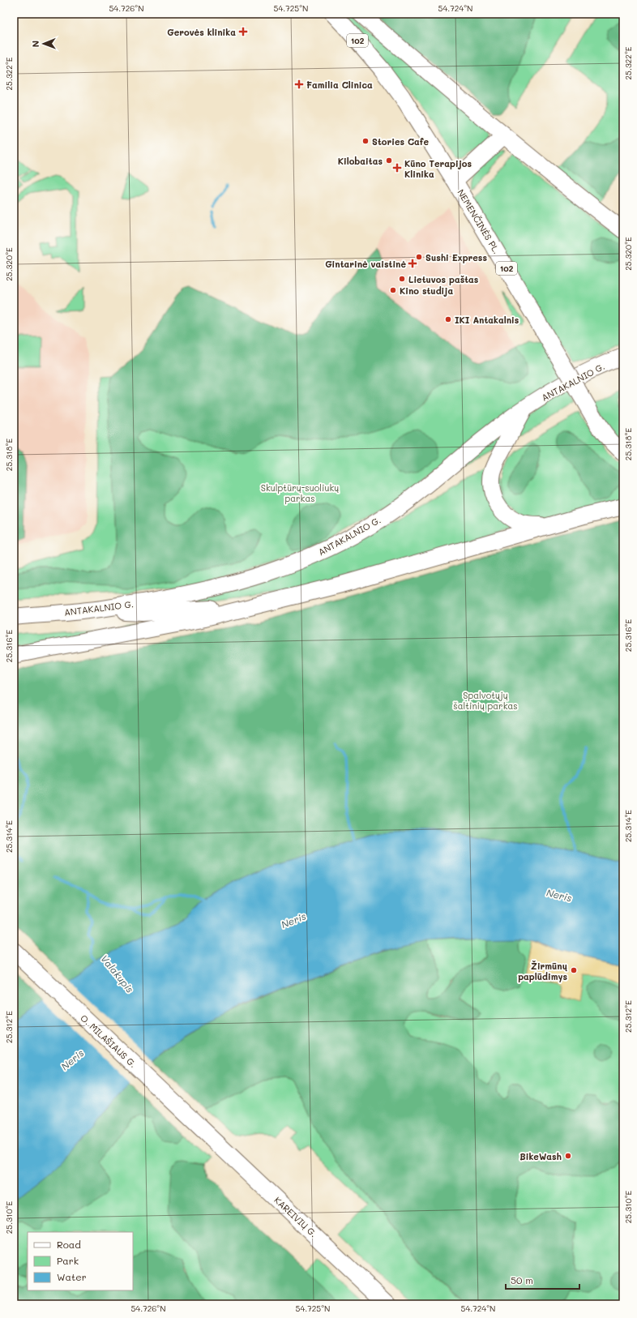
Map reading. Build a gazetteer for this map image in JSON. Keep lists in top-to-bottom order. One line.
{"streets":{"main road":["102","NEMENČINĖS PL.","ANTAKALNIO G.","O. MILAŠIAUS G.","KAREIVIŲ G."]},"crossings":[["O. MILAŠIAUS G.","KAREIVIŲ G."]],"water":["Neris","Valakupis"],"parks":["Skulptūrų-suoliukų parkas","Spalvotųjų šaltinių parkas"],"places":{"health":["Gerovės klinika","Familia Clinica","Kūno Terapijos Klinika","Gintarinė vaistinė"],"other":["Stories Cafe","Kilobaitas","Sushi Express","Lietuvos paštas","Kino studija","IKI Antakalnis","Žirmūnų paplūdimys","BikeWash"]},"legend":["Road","Park","Water"],"scale_bar":"50 m","north":"left","coordinates":["54.726°N","54.725°N","54.724°N","25.322°E","25.320°E","25.318°E","25.316°E","25.314°E","25.312°E","25.310°E"]}
